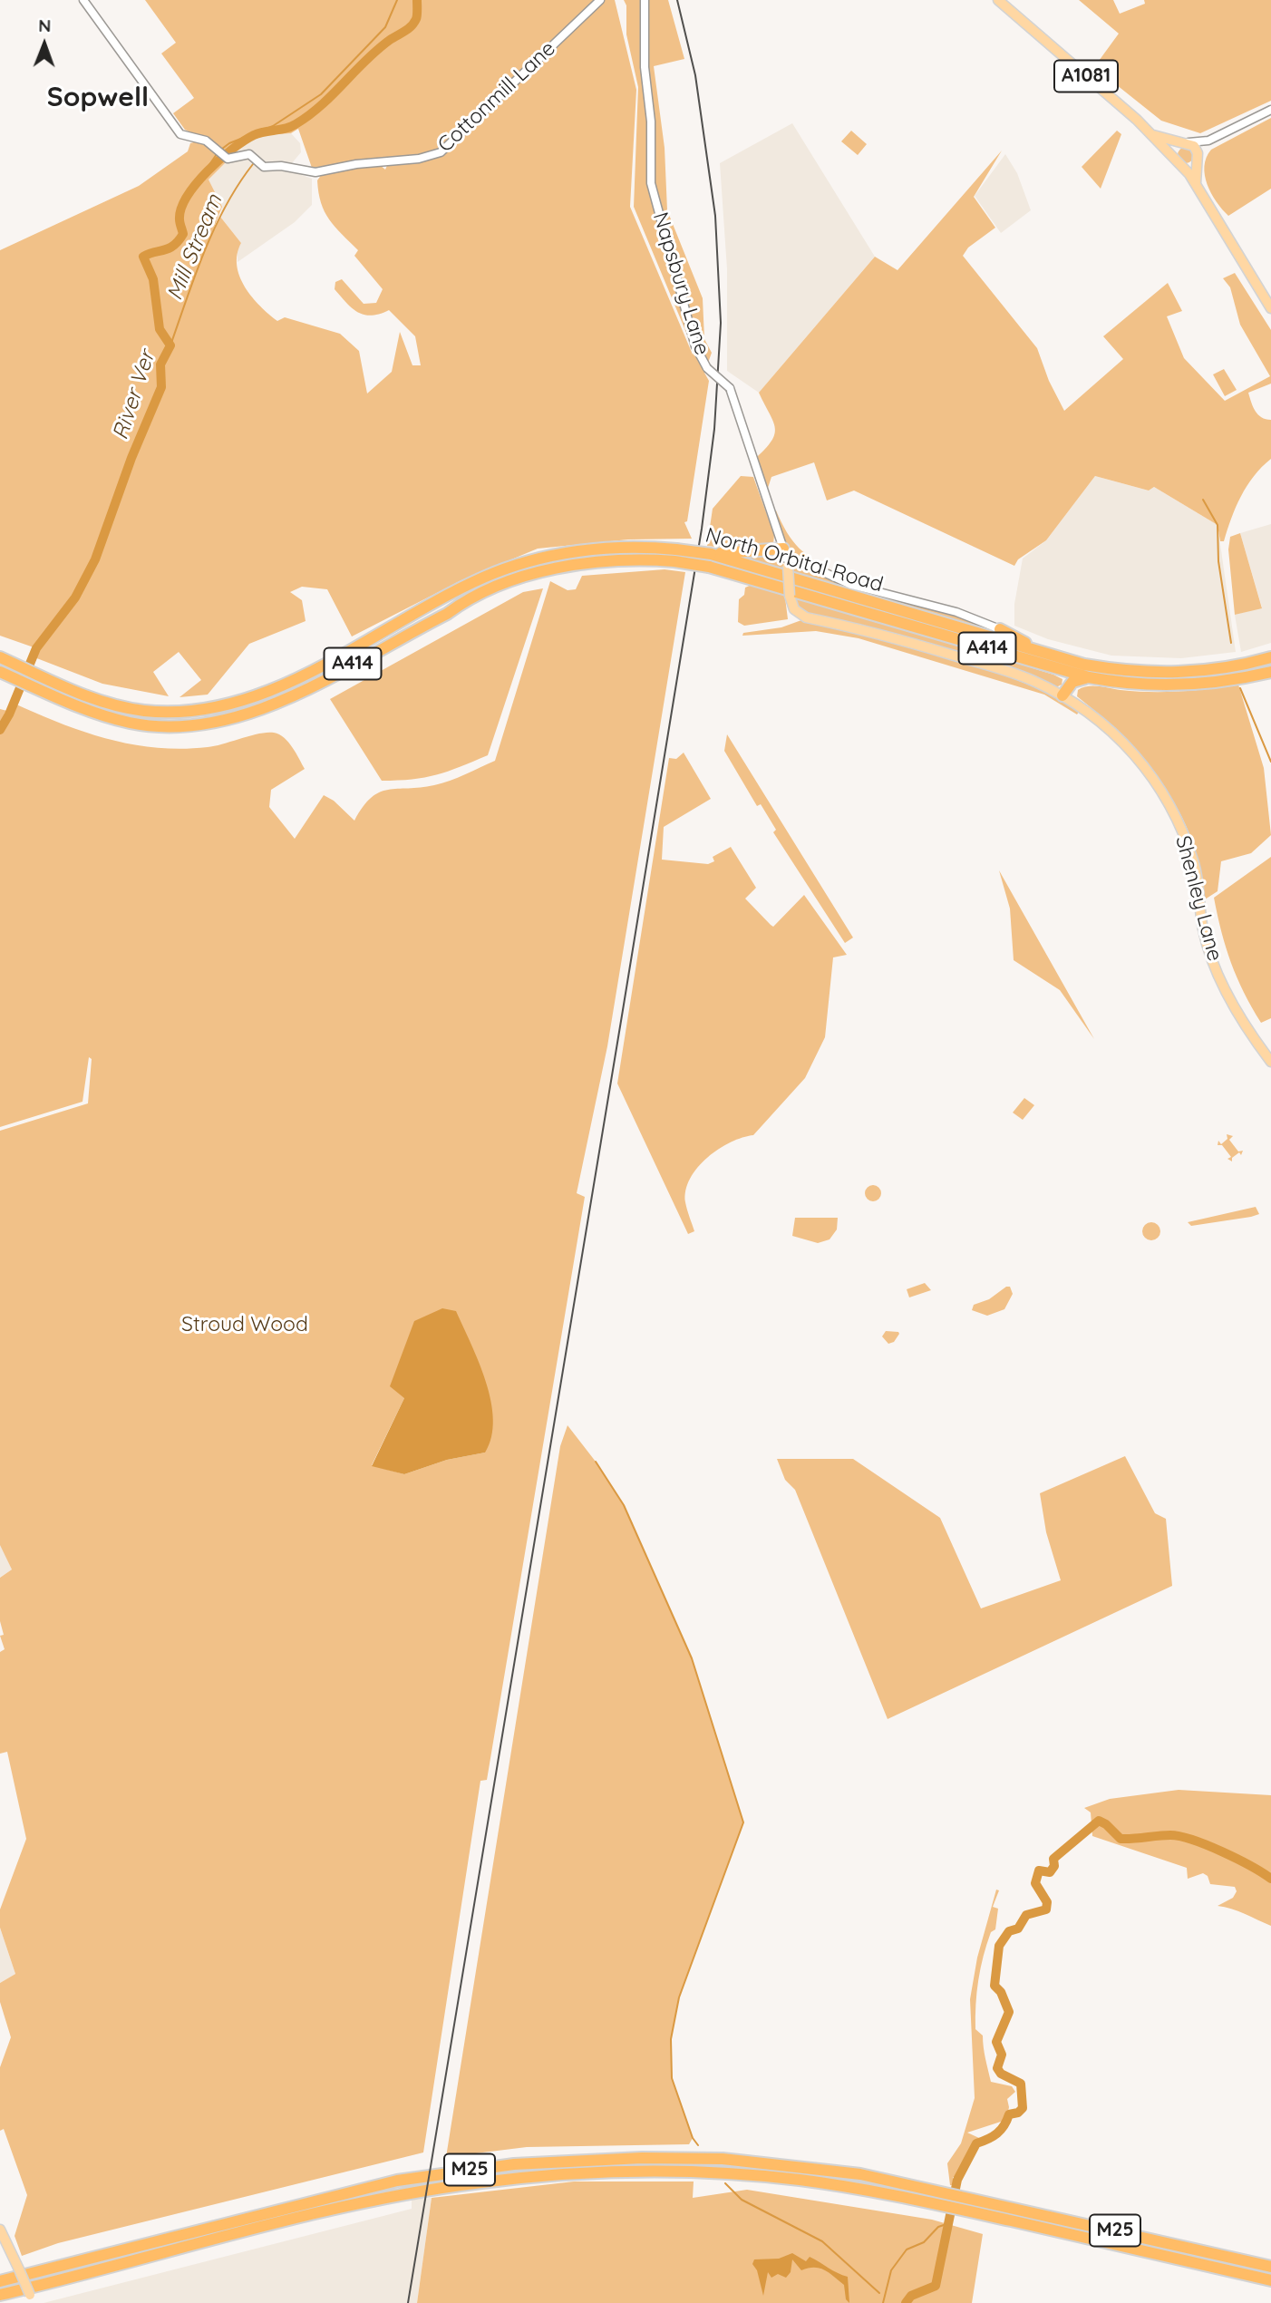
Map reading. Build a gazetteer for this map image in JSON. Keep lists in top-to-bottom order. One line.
{"streets":{"highway":["North Orbital Road","A414","M25"],"main road":["A1081","Shenley Lane"],"street":["Cottonmill Lane","Napsbury Lane"]},"crossings":[["Napsbury Lane","Shenley Lane"]],"districts":["Sopwell"],"water":["Mill Stream","River Ver"],"parks":["Stroud Wood"],"north":"top"}
